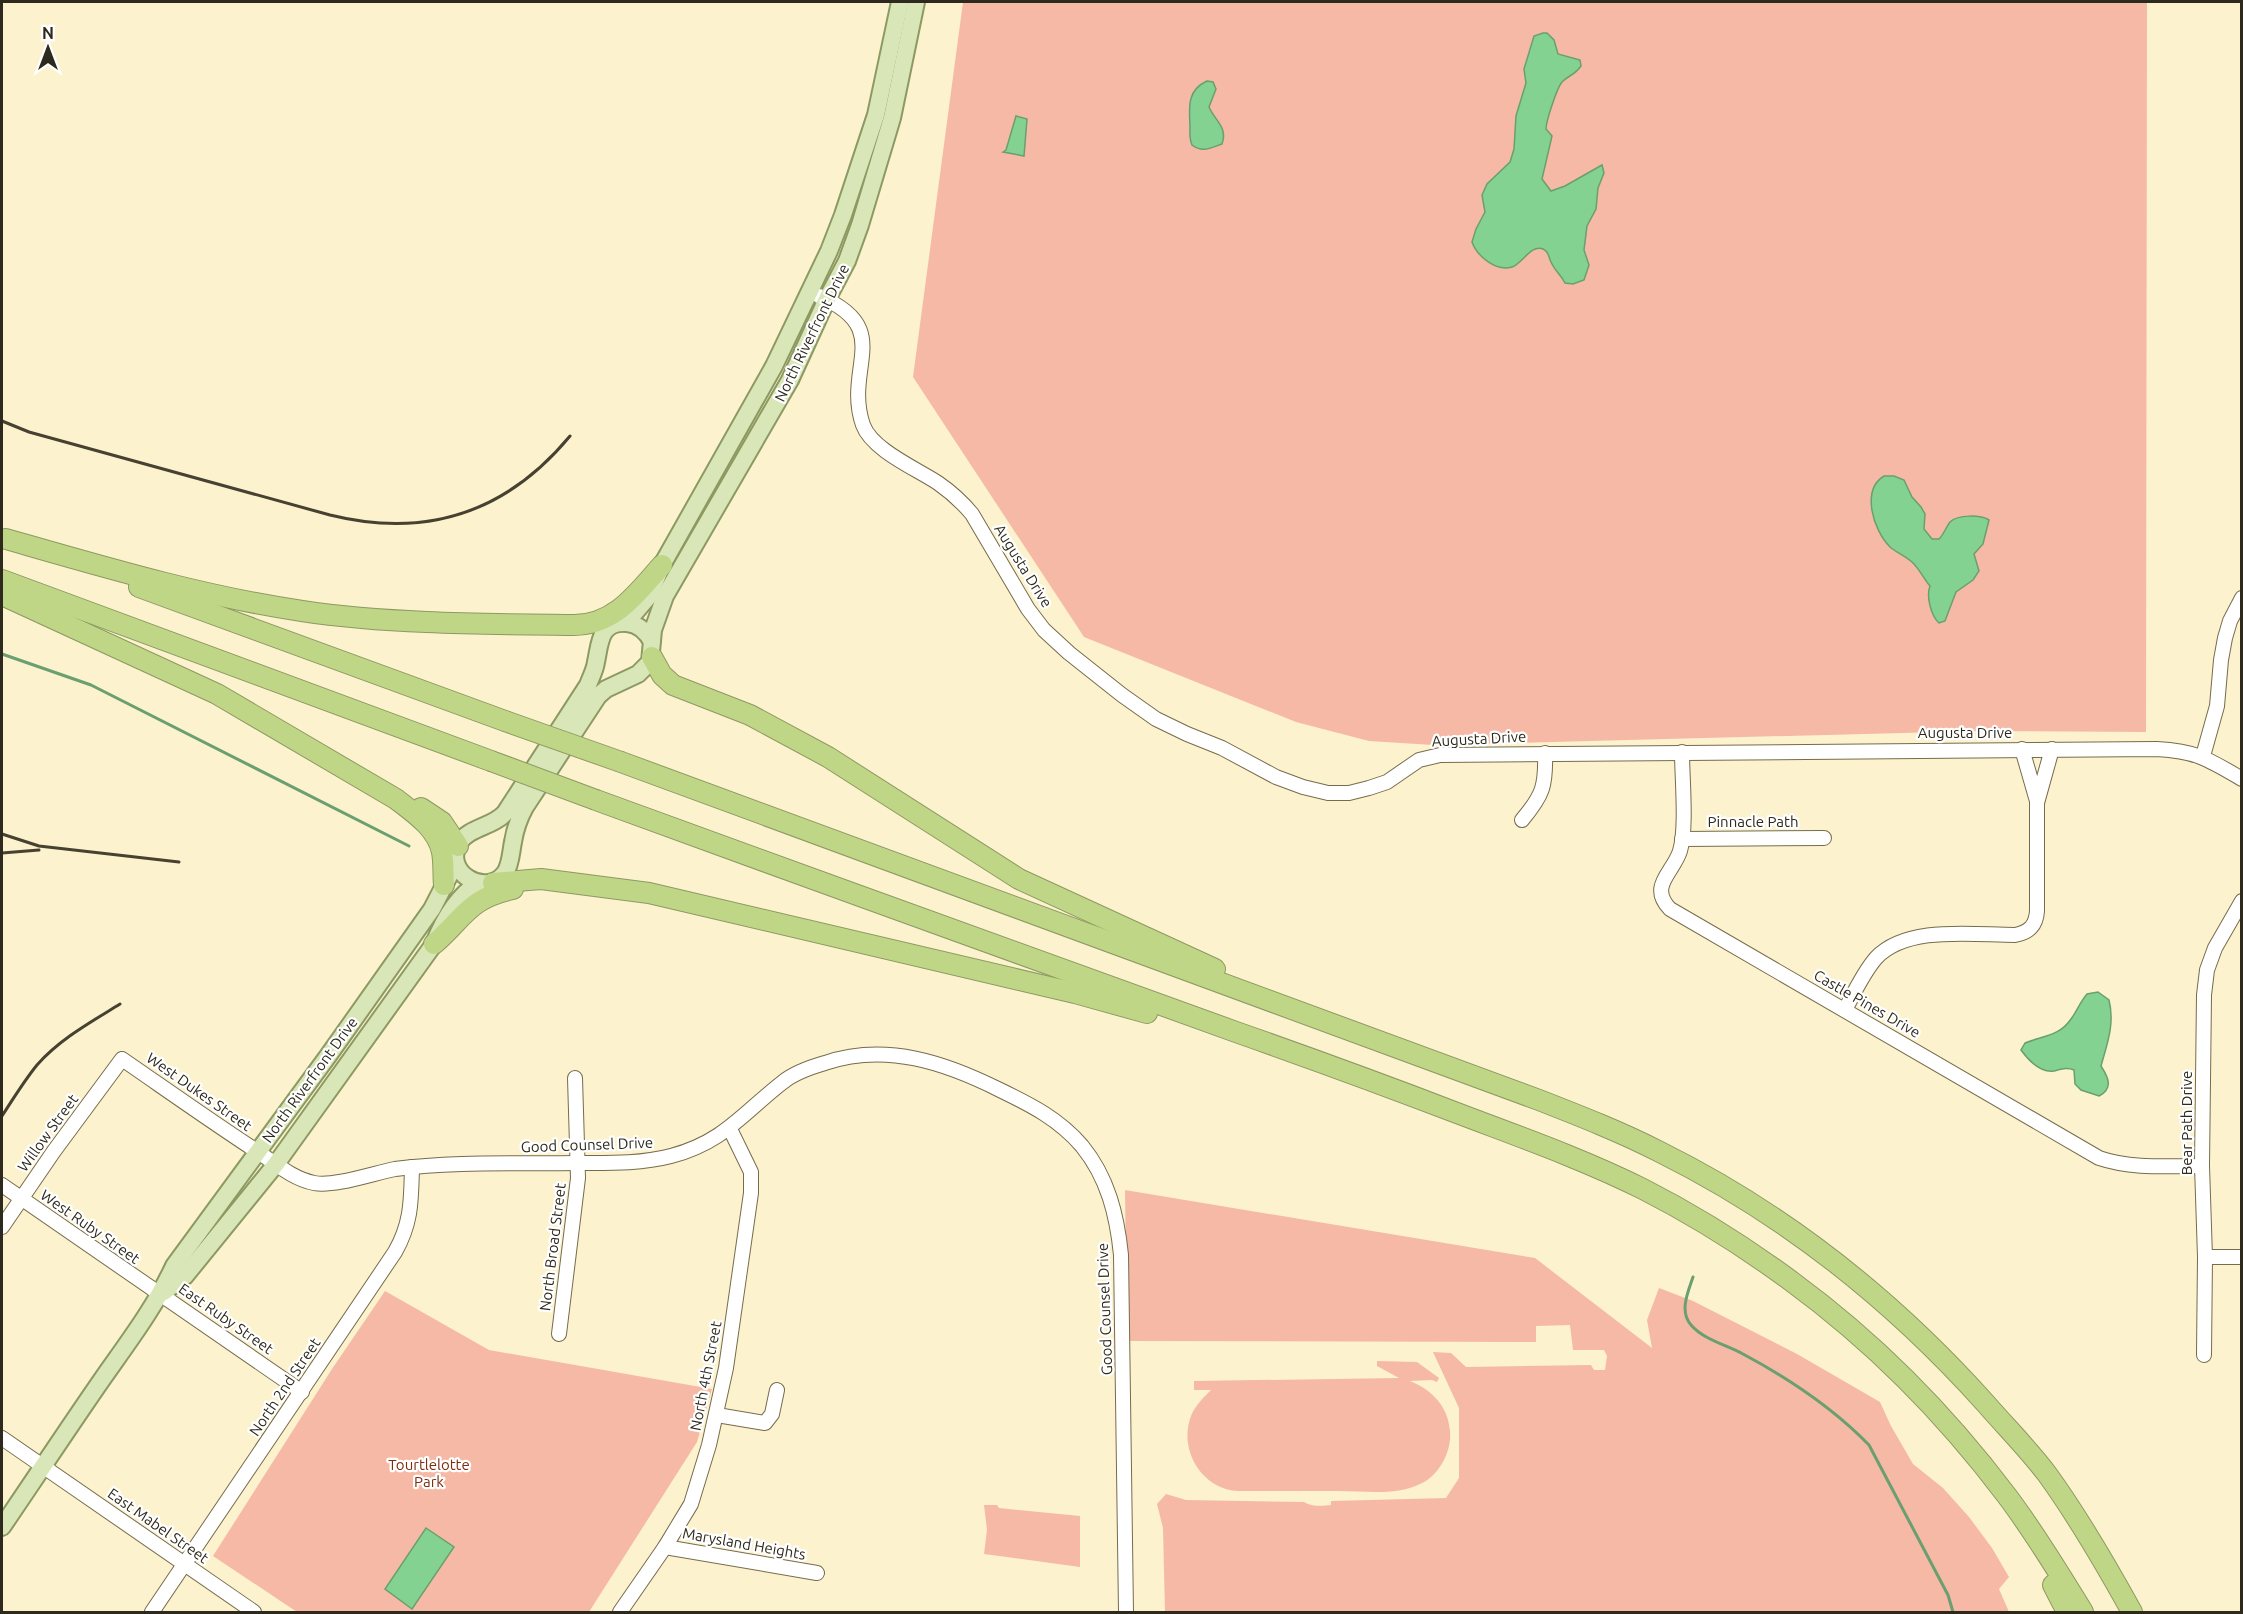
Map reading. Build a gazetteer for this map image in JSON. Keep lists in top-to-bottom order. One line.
{"streets":{"main road":["North Riverfront Drive"],"street":["Augusta Drive","Pinnacle Path","Castle Pines Drive","West Dukes Street","Bear Path Drive","Willow Street","Good Counsel Drive","West Ruby Street","North Broad Street","East Ruby Street","North 4th Street","North 2nd Street","East Mabel Street","Marysland Heights"]},"crossings":[["North Riverfront Drive","Augusta Drive"],["North Riverfront Drive","West Dukes Street"],["North Riverfront Drive","Good Counsel Drive"],["North Riverfront Drive","West Ruby Street"],["North Riverfront Drive","East Ruby Street"],["North Riverfront Drive","East Mabel Street"],["Augusta Drive","Castle Pines Drive"],["Pinnacle Path","Castle Pines Drive"],["Castle Pines Drive","Bear Path Drive"],["West Dukes Street","Willow Street"],["West Dukes Street","Good Counsel Drive"],["Willow Street","West Ruby Street"],["Good Counsel Drive","North Broad Street"],["Good Counsel Drive","North 4th Street"],["Good Counsel Drive","North 2nd Street"],["West Ruby Street","East Ruby Street"],["East Ruby Street","North 2nd Street"],["North 4th Street","Marysland Heights"],["North 2nd Street","East Mabel Street"]],"parks":["Tourtlelotte Park"],"north":"top"}
